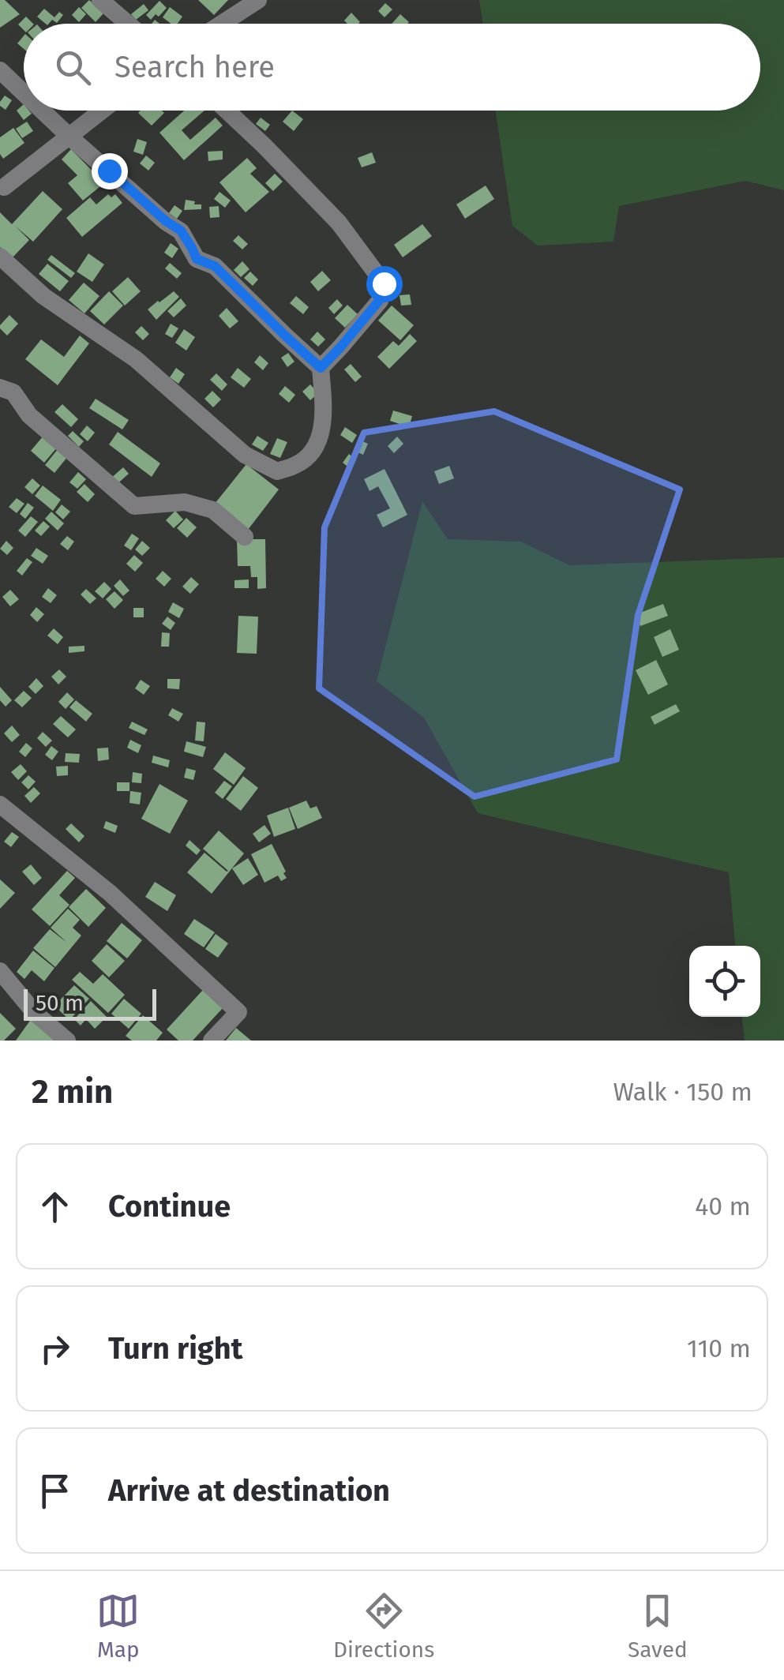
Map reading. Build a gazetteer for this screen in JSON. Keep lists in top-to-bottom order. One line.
{"scale_bar":"50 m","page":{"search":"Search here","scale":"50 m","heading":["2 min","Walk · 150 m"],"list":[["Continue","40 m"],["Turn right","110 m"],"Arrive at destination"],"nav":["Map","Directions","Saved"]}}
